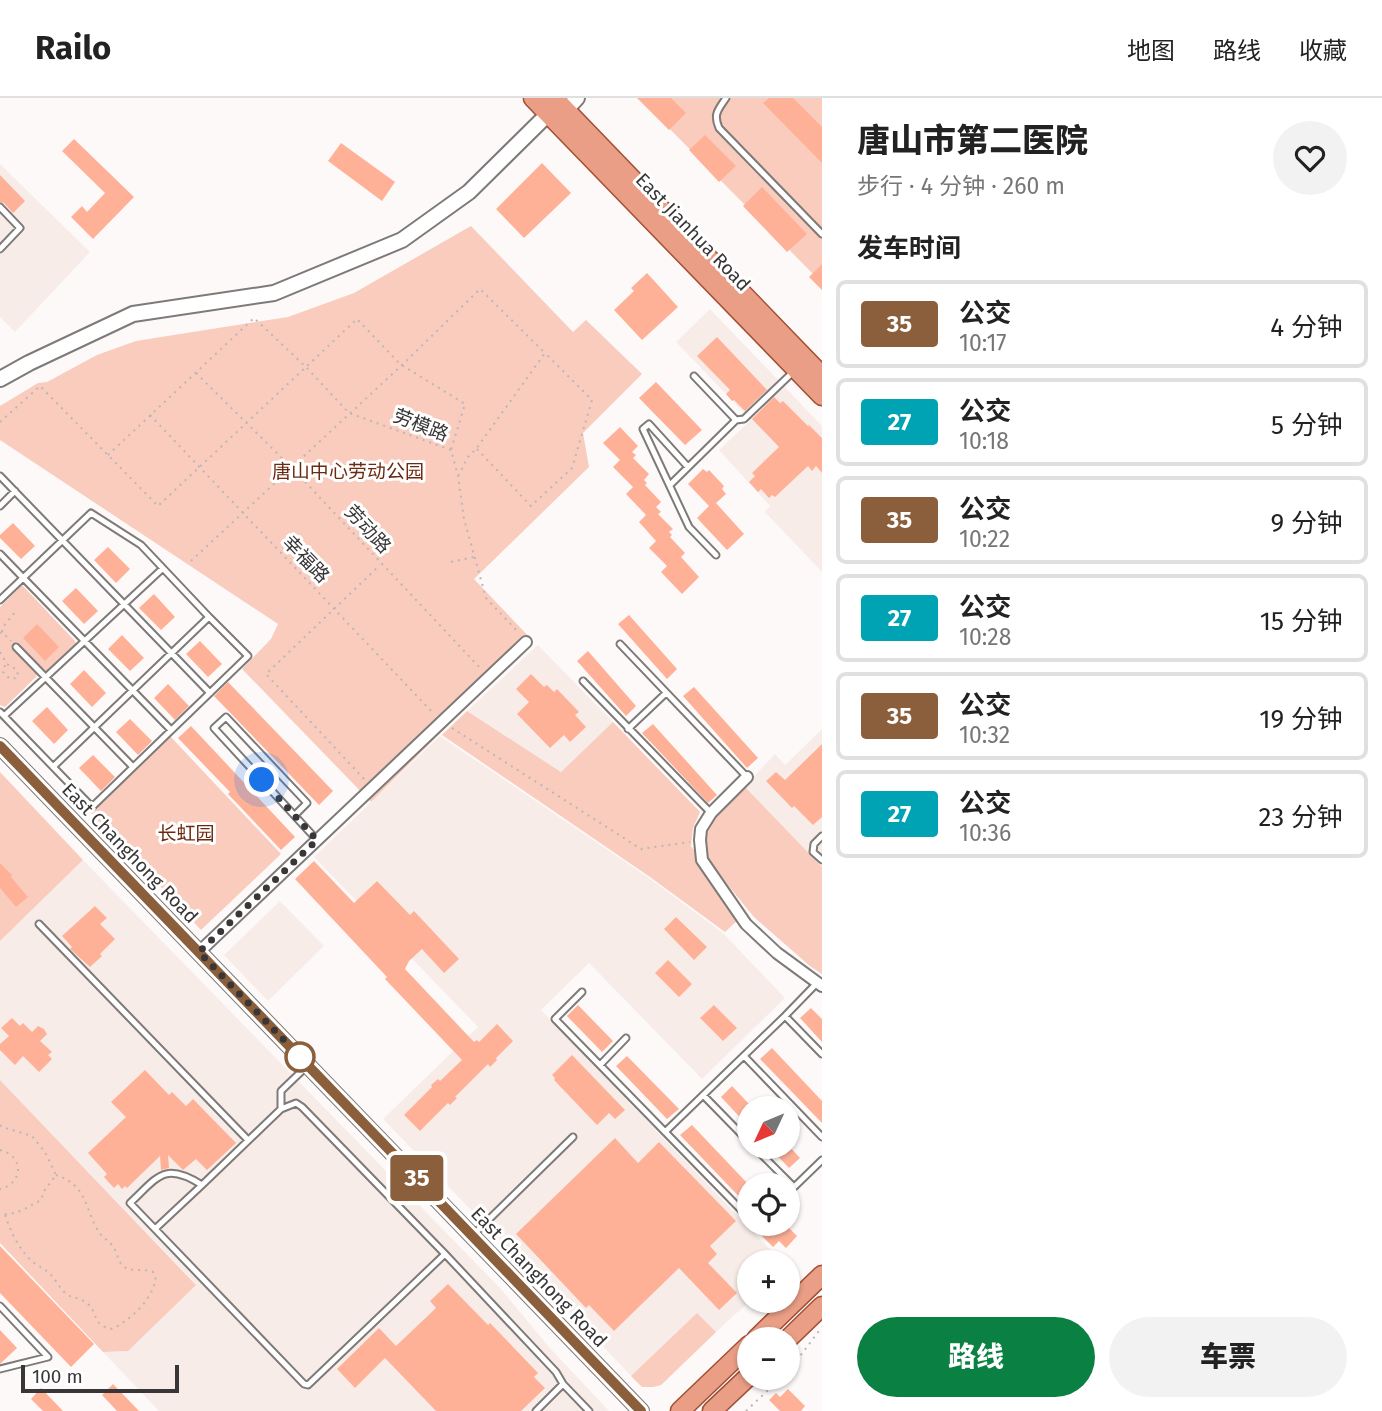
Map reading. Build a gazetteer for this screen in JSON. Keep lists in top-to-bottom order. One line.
{"streets":{"main road":["East Jianhua Road"],"street":["East Changhong Road"],"path":["劳模路","劳动路","幸福路"]},"crossings":[["劳模路","劳动路"]],"parks":["唐山中心劳动公园","长虹园"],"lines":["bus line 35"],"scale_bar":"100 m","north":"bottom left","page":{"header":"Railo","nav":["地图","路线","收藏"],"on_map":"35","heading":[["唐山市第二医院","步行 · 4 分钟 · 260 m"],"发车时间"],"list":[{"mark":"35","name":"公交","note":"10:17","value":"4 分钟"},{"mark":"27","name":"公交","note":"10:18","value":"5 分钟"},{"mark":"35","name":"公交","note":"10:22","value":"9 分钟"},{"mark":"27","name":"公交","note":"10:28","value":"15 分钟"},{"mark":"35","name":"公交","note":"10:32","value":"19 分钟"},{"mark":"27","name":"公交","note":"10:36","value":"23 分钟"}],"map_buttons":["+","−"],"buttons":["路线","车票"],"scale":"100 m"}}
